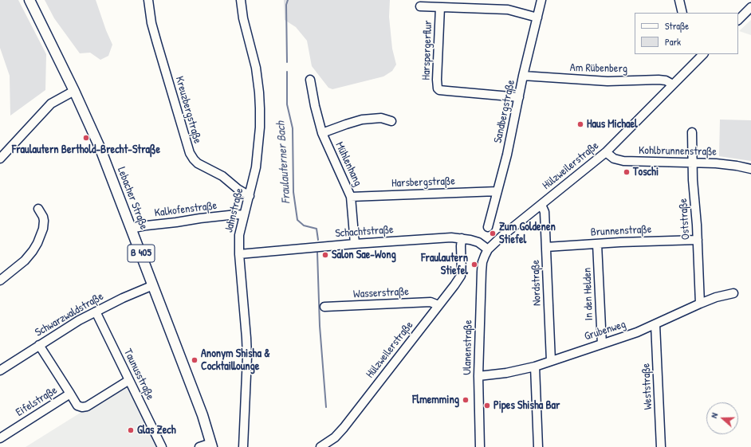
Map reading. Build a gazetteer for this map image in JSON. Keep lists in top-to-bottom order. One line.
{"streets":{"main road":["Lebacher Straße","B 405"],"street":["Harspergerflur","Am Rübenberg","Kreuzbergstraße","Sandbergstraße","Kohlbrunnenstraße","Mühlenhang","Hülzweilerstraße","Harsbergstraße","Kalkofenstraße","Jahnstraße","Oststraße","Brunnenstraße","Schachtstraße","Nordstraße","Wasserstraße","In den Helden","Schwarzwaldstraße","Grubenweg","Ulanenstraße","Taunusstraße","Weststraße","Eifelstraße"]},"crossings":[["Harspergerflur","Sandbergstraße"],["Am Rübenberg","Sandbergstraße"],["Am Rübenberg","Hülzweilerstraße"],["Kreuzbergstraße","Jahnstraße"],["Sandbergstraße","Harsbergstraße"],["Kohlbrunnenstraße","Hülzweilerstraße"],["Kohlbrunnenstraße","Oststraße"],["Mühlenhang","Harsbergstraße"],["Mühlenhang","Schachtstraße"],["Hülzweilerstraße","Schachtstraße"],["Hülzweilerstraße","Nordstraße"],["Hülzweilerstraße","Wasserstraße"],["Hülzweilerstraße","Ulanenstraße"],["Lebacher Straße","Kalkofenstraße"],["Lebacher Straße","Schwarzwaldstraße"],["Kalkofenstraße","Jahnstraße"],["Jahnstraße","Schachtstraße"],["Oststraße","Brunnenstraße"],["Oststraße","Grubenweg"],["Brunnenstraße","Nordstraße"],["Brunnenstraße","In den Helden"],["Schachtstraße","Ulanenstraße"],["Nordstraße","Grubenweg"],["In den Helden","Grubenweg"],["Schwarzwaldstraße","Taunusstraße"],["Grubenweg","Ulanenstraße"],["Grubenweg","Weststraße"]],"water":["Fraulauterner Bach"],"places":["Haus Michael","Fraulautern Berthold-Brecht-Straße","Toschi","Zum Goldenen Stiefel","Salon Sae-Wong","Fraulautern Stiefel","Anonym Shisha & Cocktaillounge","Flmemming","Pipes Shisha Bar","Glas Zech"],"legend":["Straße","Park"],"north":"left"}
